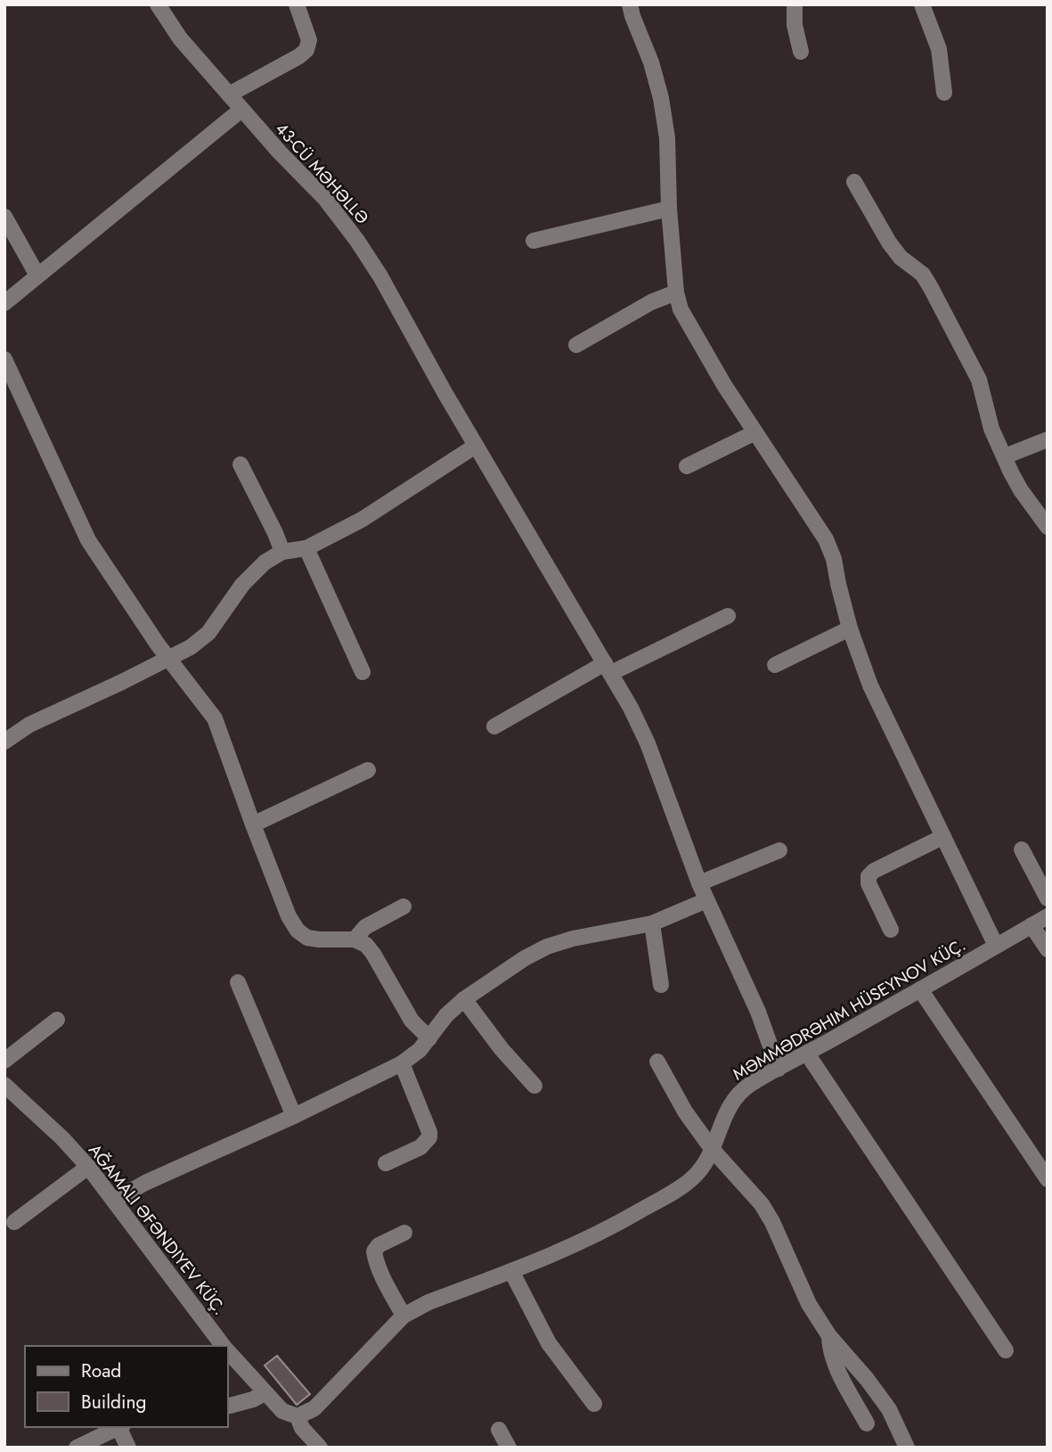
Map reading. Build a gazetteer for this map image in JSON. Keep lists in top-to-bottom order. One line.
{"streets":{"street":["43-CÜ MƏHƏLLƏ","MƏMMƏDRƏHIM HÜSEYNOV KÜÇ."]},"crossings":[["43-CÜ MƏHƏLLƏ","MƏMMƏDRƏHIM HÜSEYNOV KÜÇ."]],"legend":["Road","Building"]}
